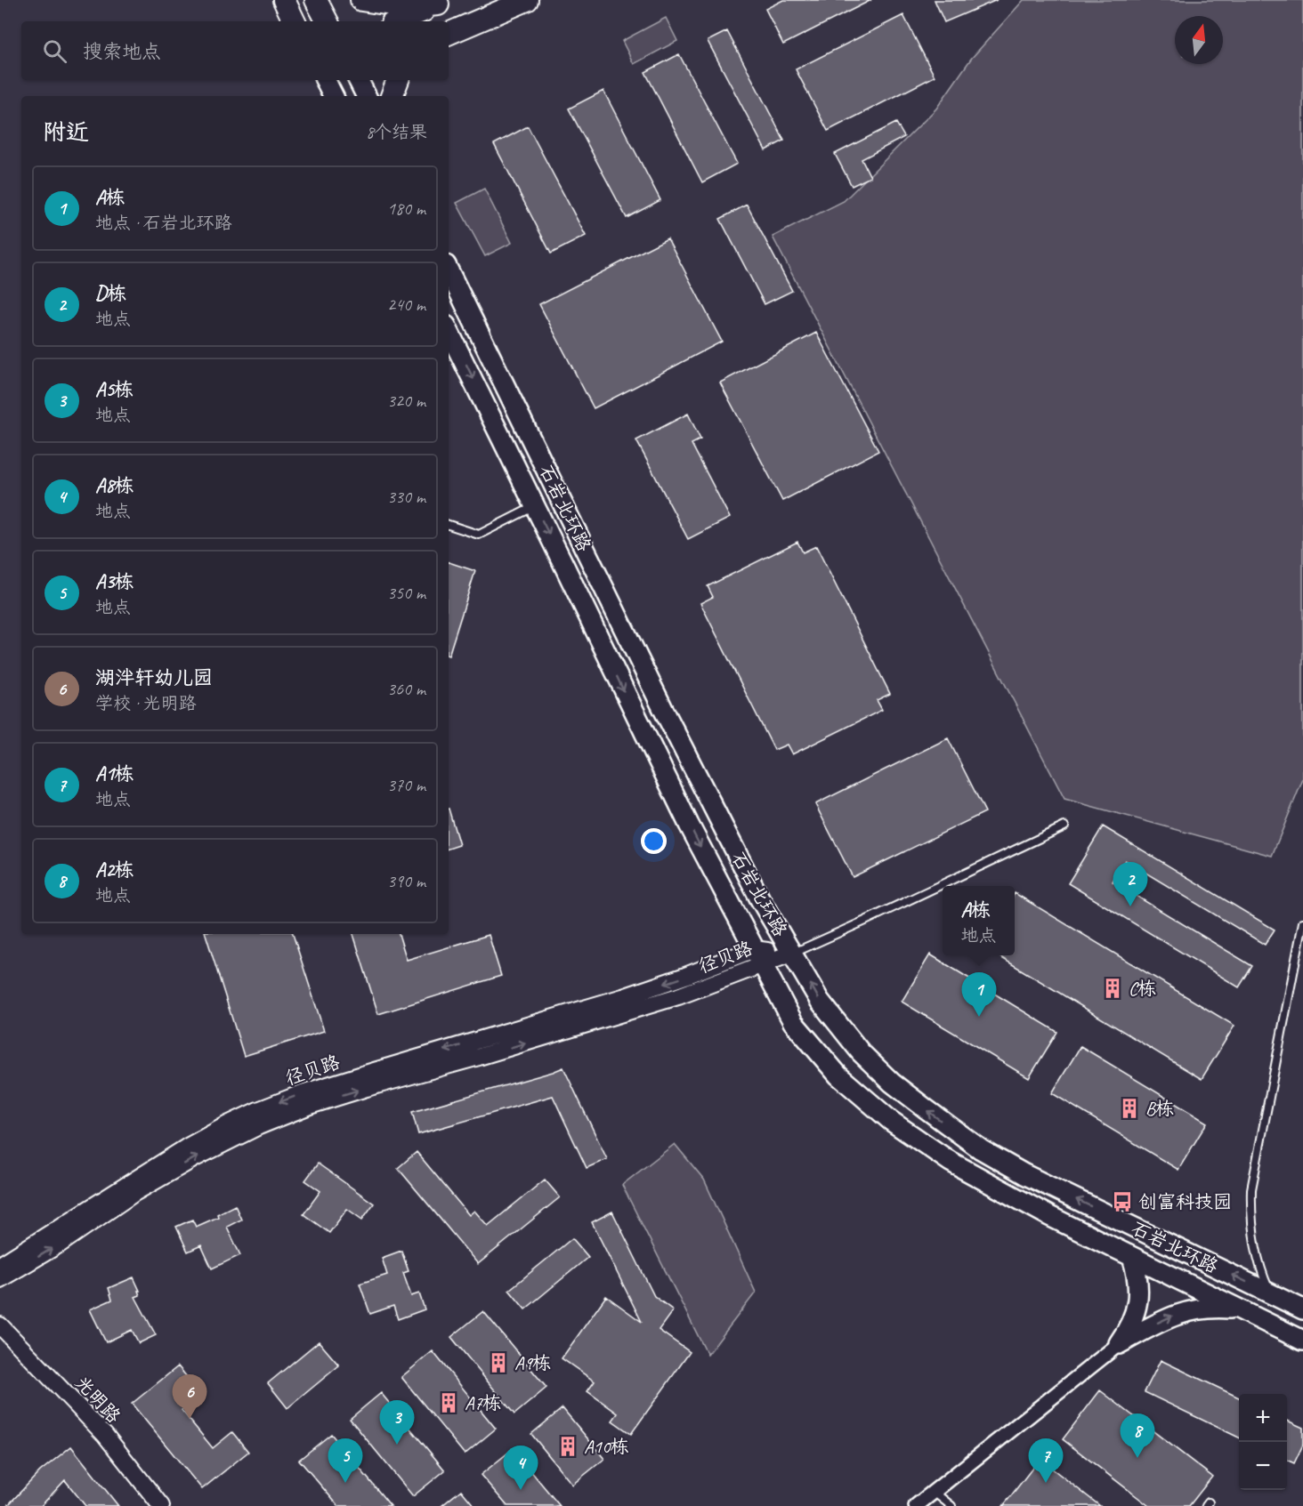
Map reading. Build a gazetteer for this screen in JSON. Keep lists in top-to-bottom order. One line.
{"streets":{"main road":["石岩北环路"],"street":["径贝路","光明路"]},"crossings":[["石岩北环路","径贝路"]],"places":{"building":["C栋","B栋","A9栋","A7栋","A10栋"],"bus stop":["创富科技园"]},"north":"top","page":{"search":"搜索地点","heading":["附近","8个结果"],"list":[{"mark":"1","name":"A栋","note":"地点 · 石岩北环路","value":"180 m"},{"mark":"2","name":"D栋","note":"地点","value":"240 m"},{"mark":"3","name":"A5栋","note":"地点","value":"320 m"},{"mark":"4","name":"A8栋","note":"地点","value":"330 m"},{"mark":"5","name":"A3栋","note":"地点","value":"350 m"},{"mark":"6","name":"湖泮轩幼儿园","note":"学校 · 光明路","value":"360 m"},{"mark":"7","name":"A1栋","note":"地点","value":"370 m"},{"mark":"8","name":"A2栋","note":"地点","value":"390 m"}],"pins":["2","1","6","3","8","5","7","4"],"popup":["A栋","地点"],"map_buttons":["+","−"]}}
